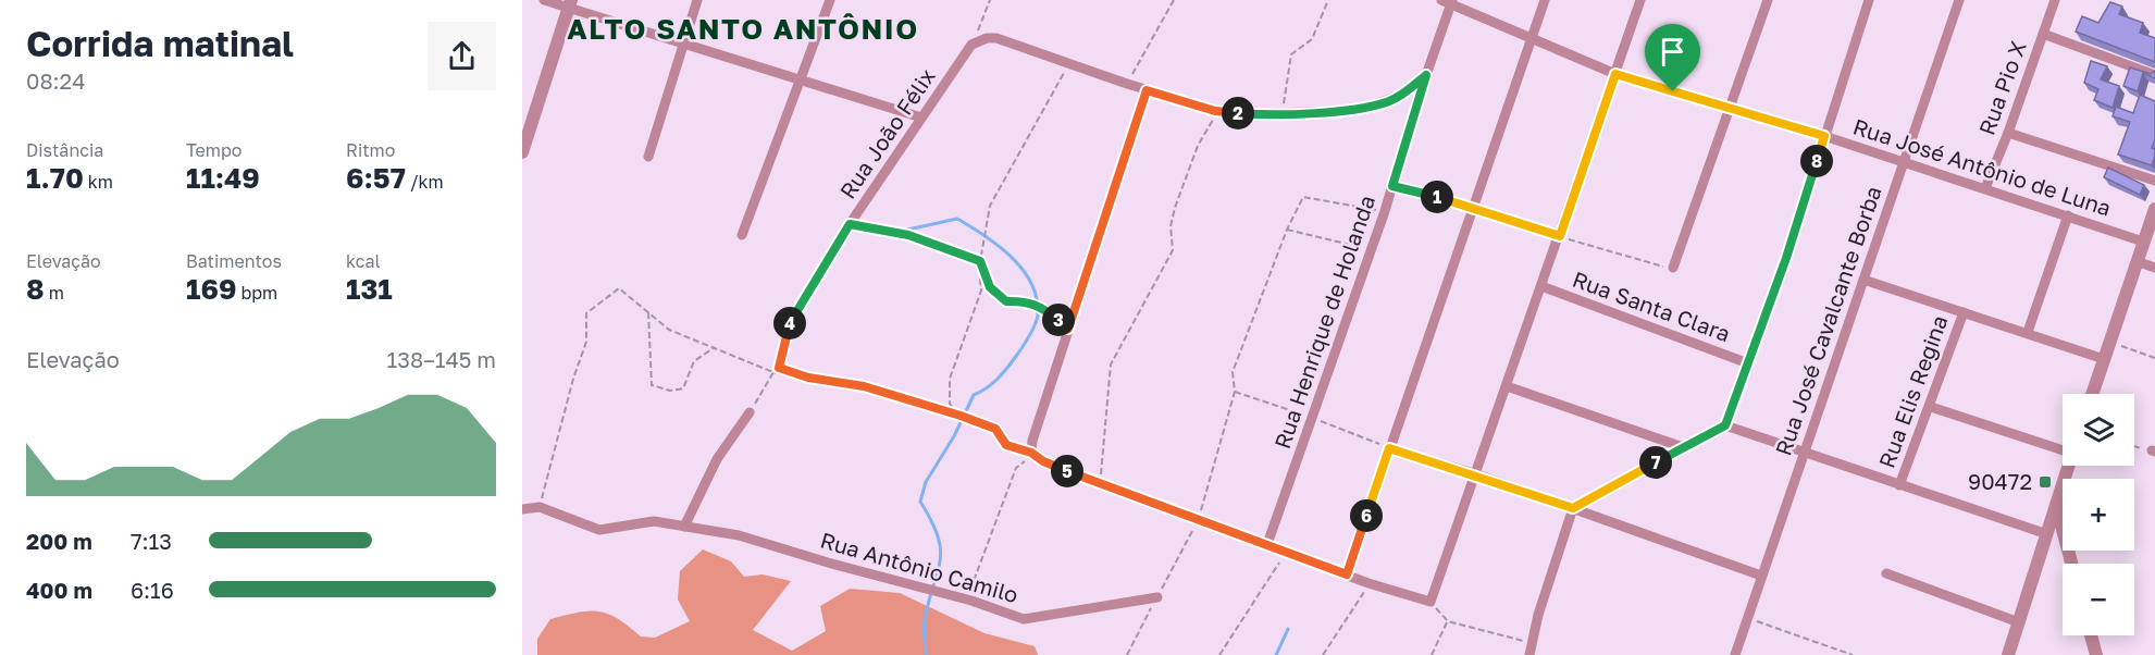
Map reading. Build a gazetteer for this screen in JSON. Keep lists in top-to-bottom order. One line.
{"streets":{"street":["Rua Pio X","Rua João Félix","Rua José Antônio de Luna","Rua Santa Clara","Rua José Cavalcante Borba","Rua Henrique de Holanda","Rua Elis Regina","Rua Antônio Camilo"]},"crossings":[["Rua Pio X","Rua José Antônio de Luna"],["Rua José Antônio de Luna","Rua José Cavalcante Borba"],["Rua José Antônio de Luna","Rua Henrique de Holanda"]],"districts":["ALTO SANTO ANTÔNIO"],"places":{"transit":["90472"]},"page":{"heading":["Corrida matinal","08:24"],"pins":["2","8","1","3","4","7","5","6"],"stats":[["Distância","1.70 km"],["Tempo","11:49"],["Ritmo","6:57 /km"],["Elevação","8 m"],["Batimentos","169 bpm"],["kcal","131"]],"chart":["Elevação","138–145 m"],"map_buttons":["+","−"],"list":[{"name":"200 m","note":"7:13"},{"name":"400 m","note":"6:16"}]}}
